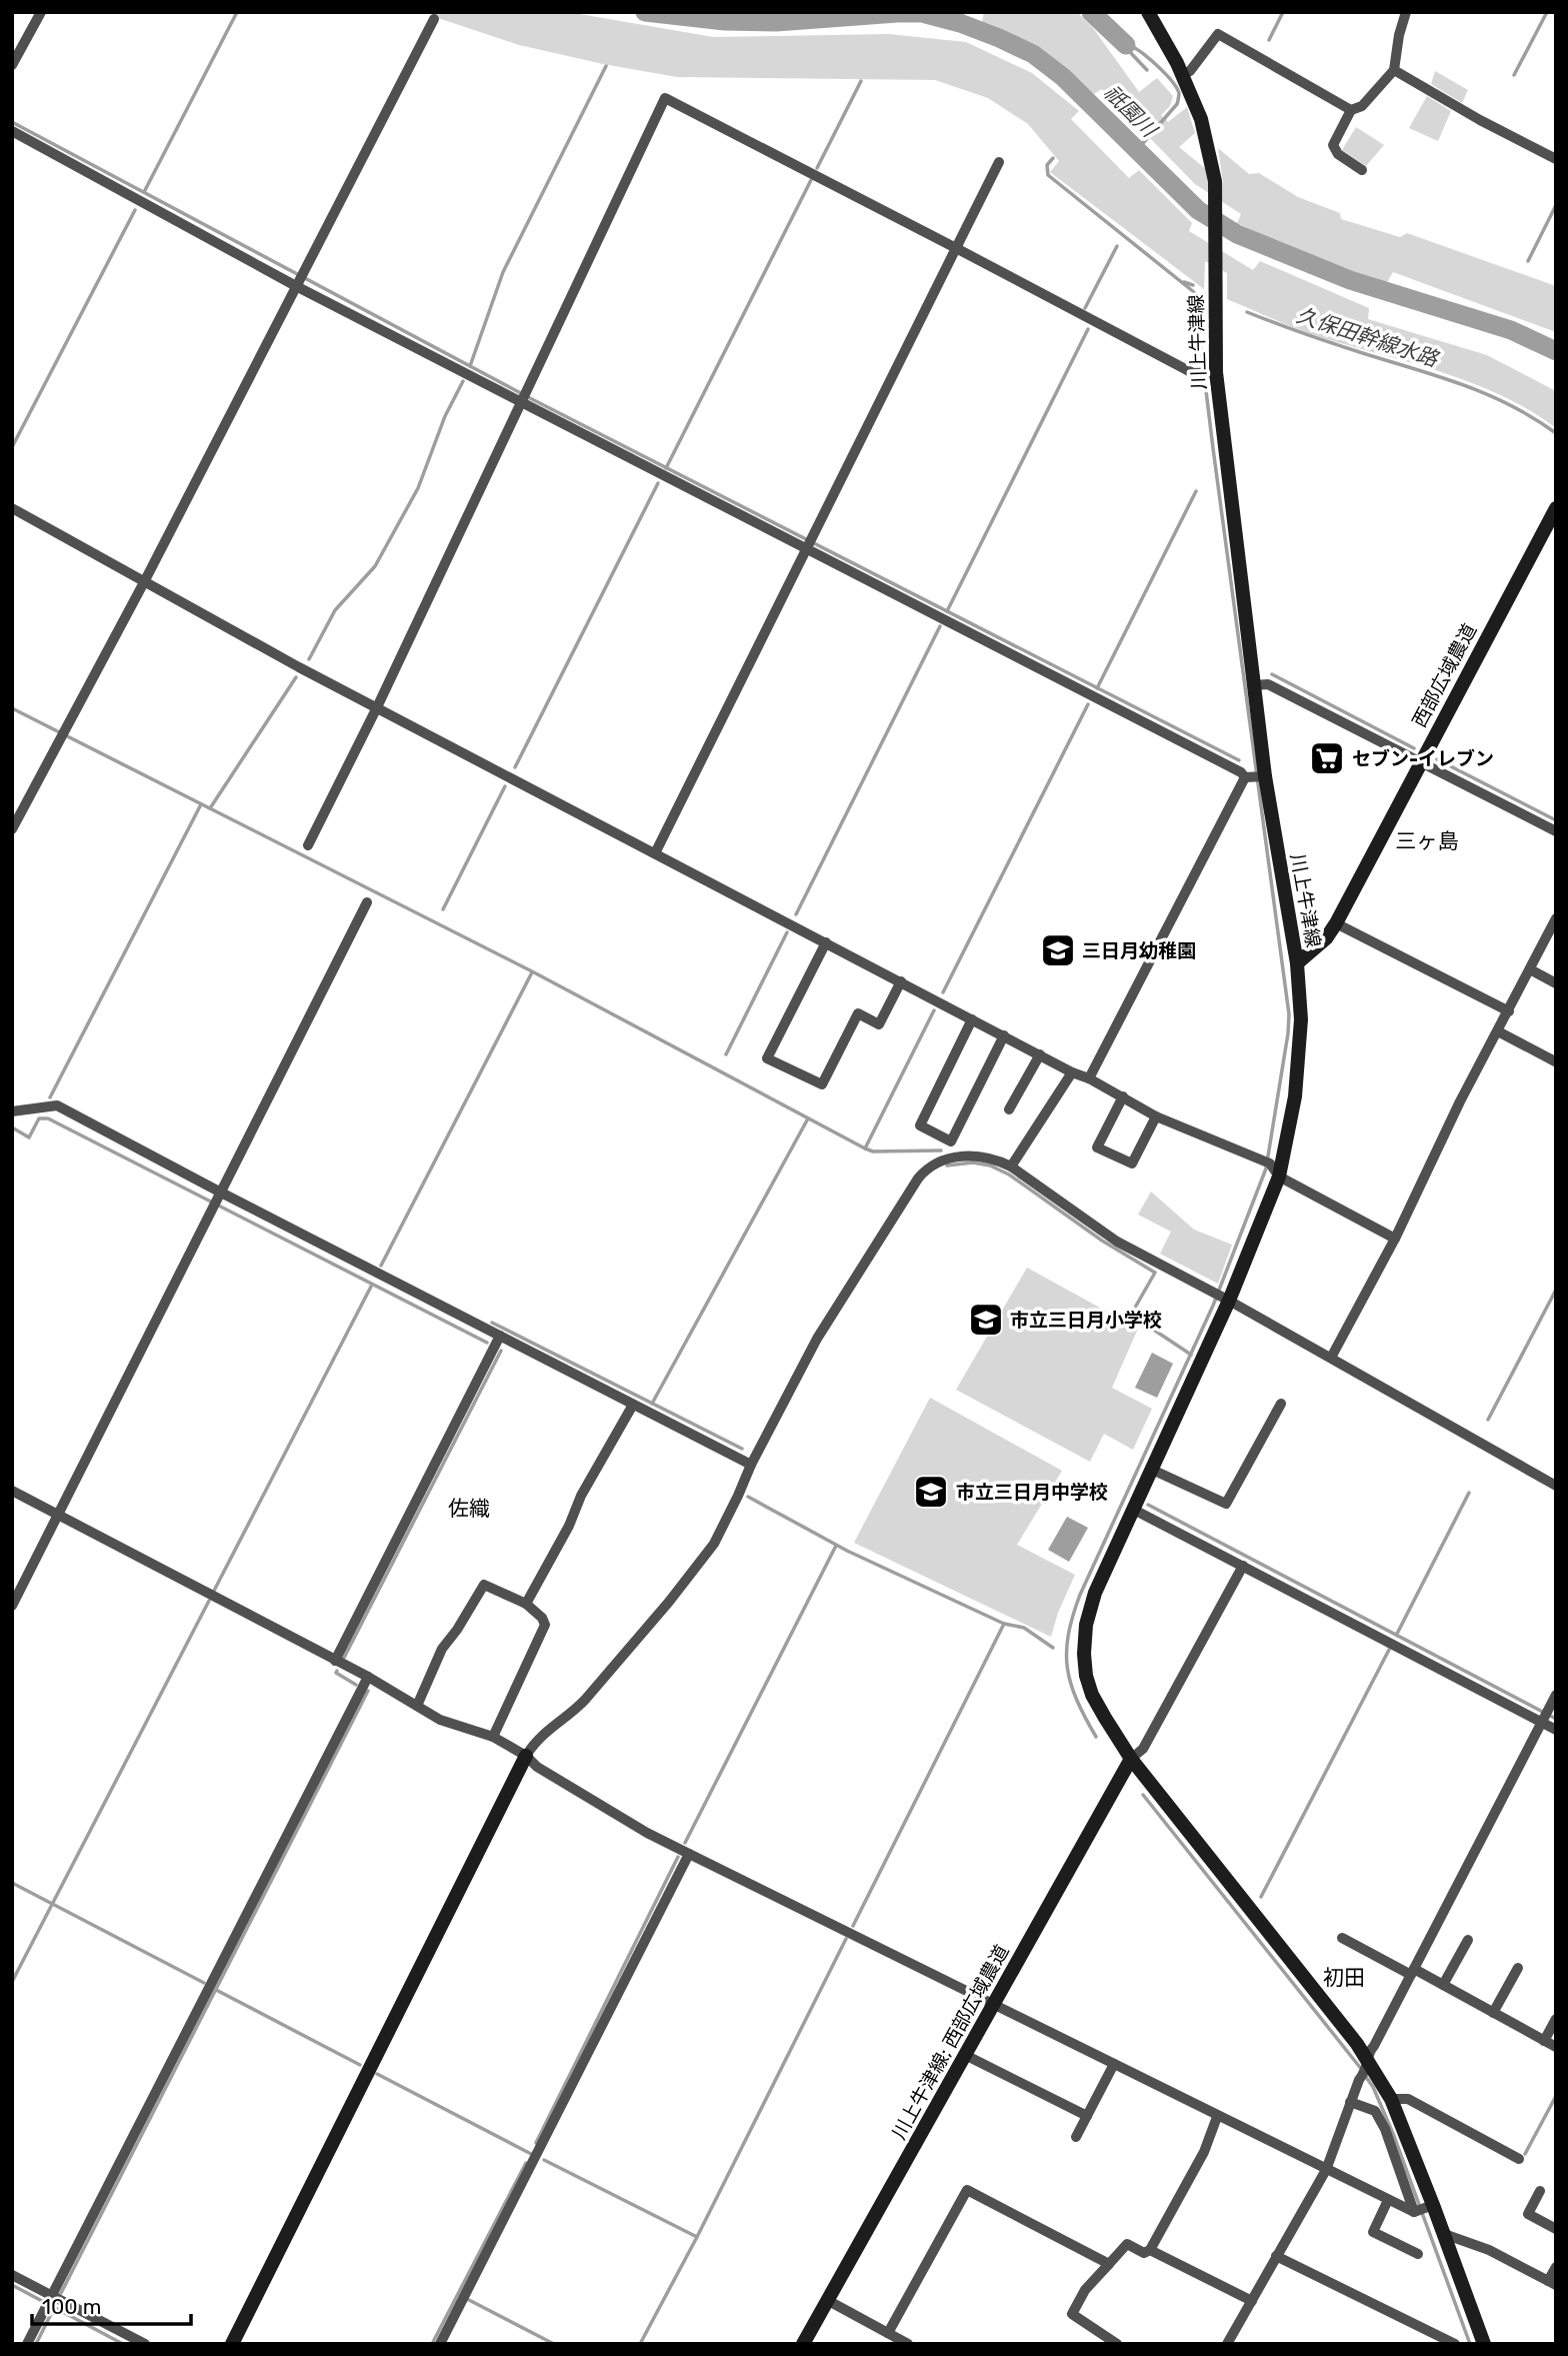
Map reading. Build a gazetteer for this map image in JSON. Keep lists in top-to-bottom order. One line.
{"streets":{"main road":["川上牛津線","西部広域農道","川上牛津線; 西部広域農道"]},"crossings":[["川上牛津線","西部広域農道"],["川上牛津線","川上牛津線; 西部広域農道"]],"districts":["三ヶ島","佐織","初田"],"water":["祇園川","久保田幹線水路"],"places":{"supermarket":["セブン-イレブン"],"school or university":["三日月幼稚園","市立三日月小学校","市立三日月中学校"]},"scale_bar":"100 m"}
